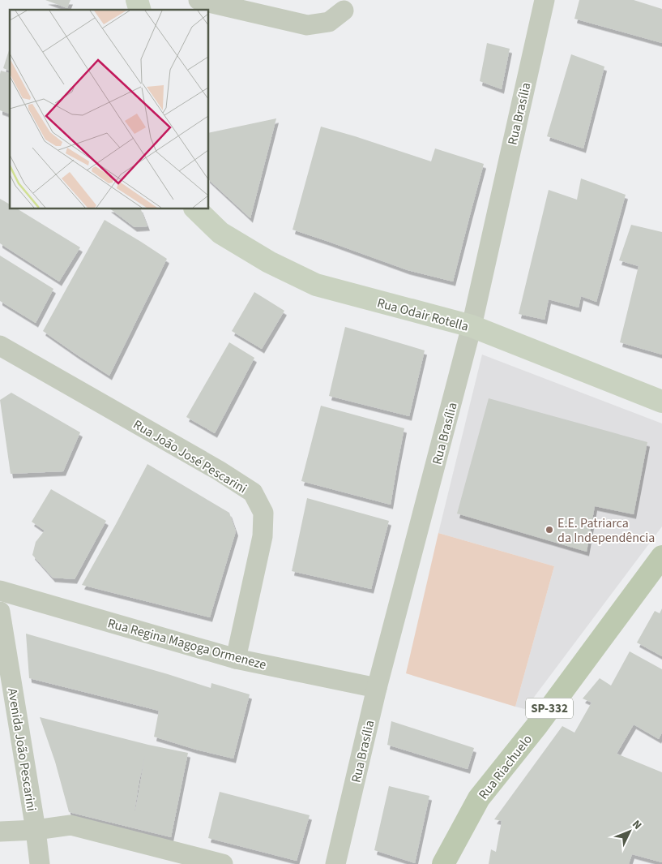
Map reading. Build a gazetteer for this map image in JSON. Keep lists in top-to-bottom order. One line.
{"streets":{"main road":["Rua Odair Rotella","SP-332","Rua Riachuelo"],"street":["Rua Brasília","Rua João José Pescarini","Rua Regina Magoga Ormeneze","Avenida João Pescarini"]},"crossings":[["Rua Brasília","Rua Odair Rotella"],["Rua Brasília","Rua Regina Magoga Ormeneze"],["Rua João José Pescarini","Rua Regina Magoga Ormeneze"]],"places":["E.E. Patriarca da Independência"],"north":"top right"}
